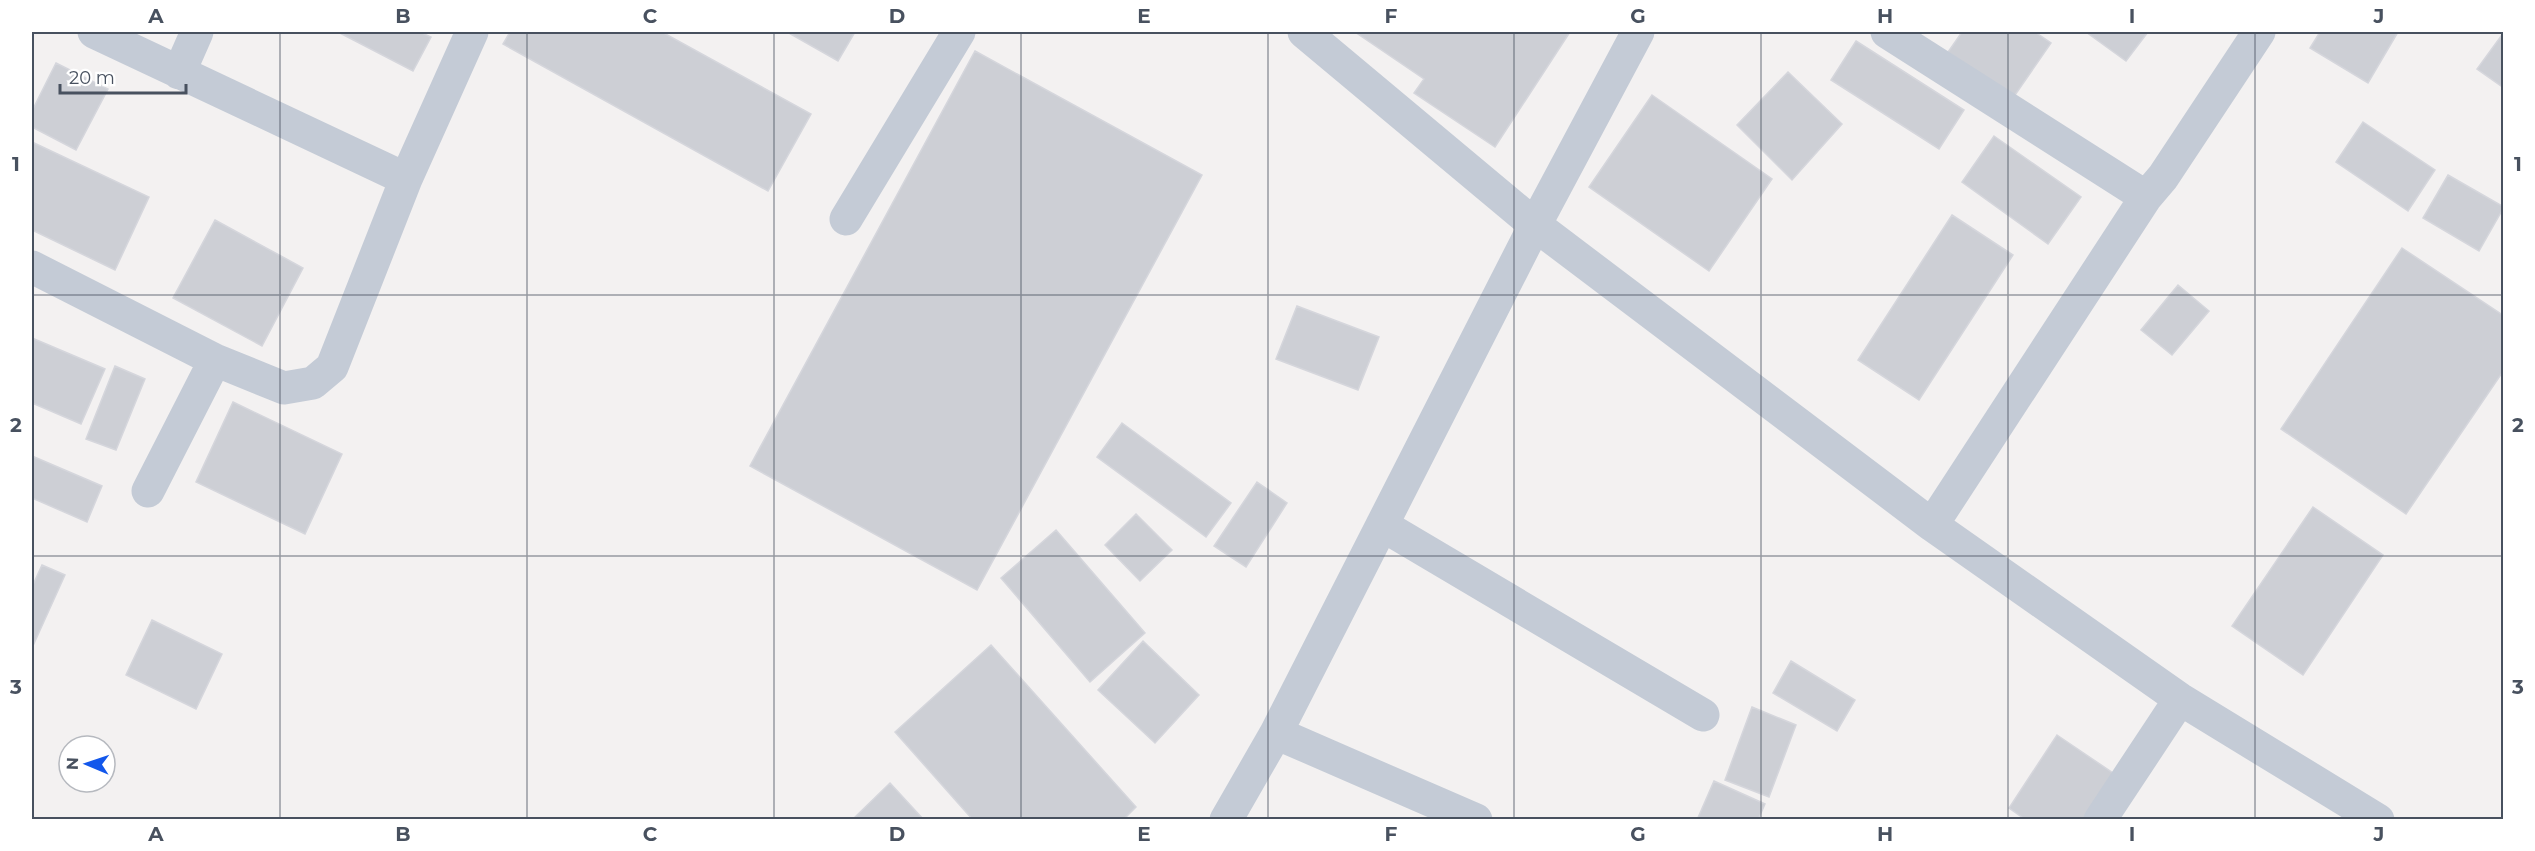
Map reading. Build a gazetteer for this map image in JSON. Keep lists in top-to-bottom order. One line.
{"scale_bar":"20 m","north":"left","grid":{"columns":["A","B","C","D","E","F","G","H","I","J"],"rows":["1","2","3"]}}
